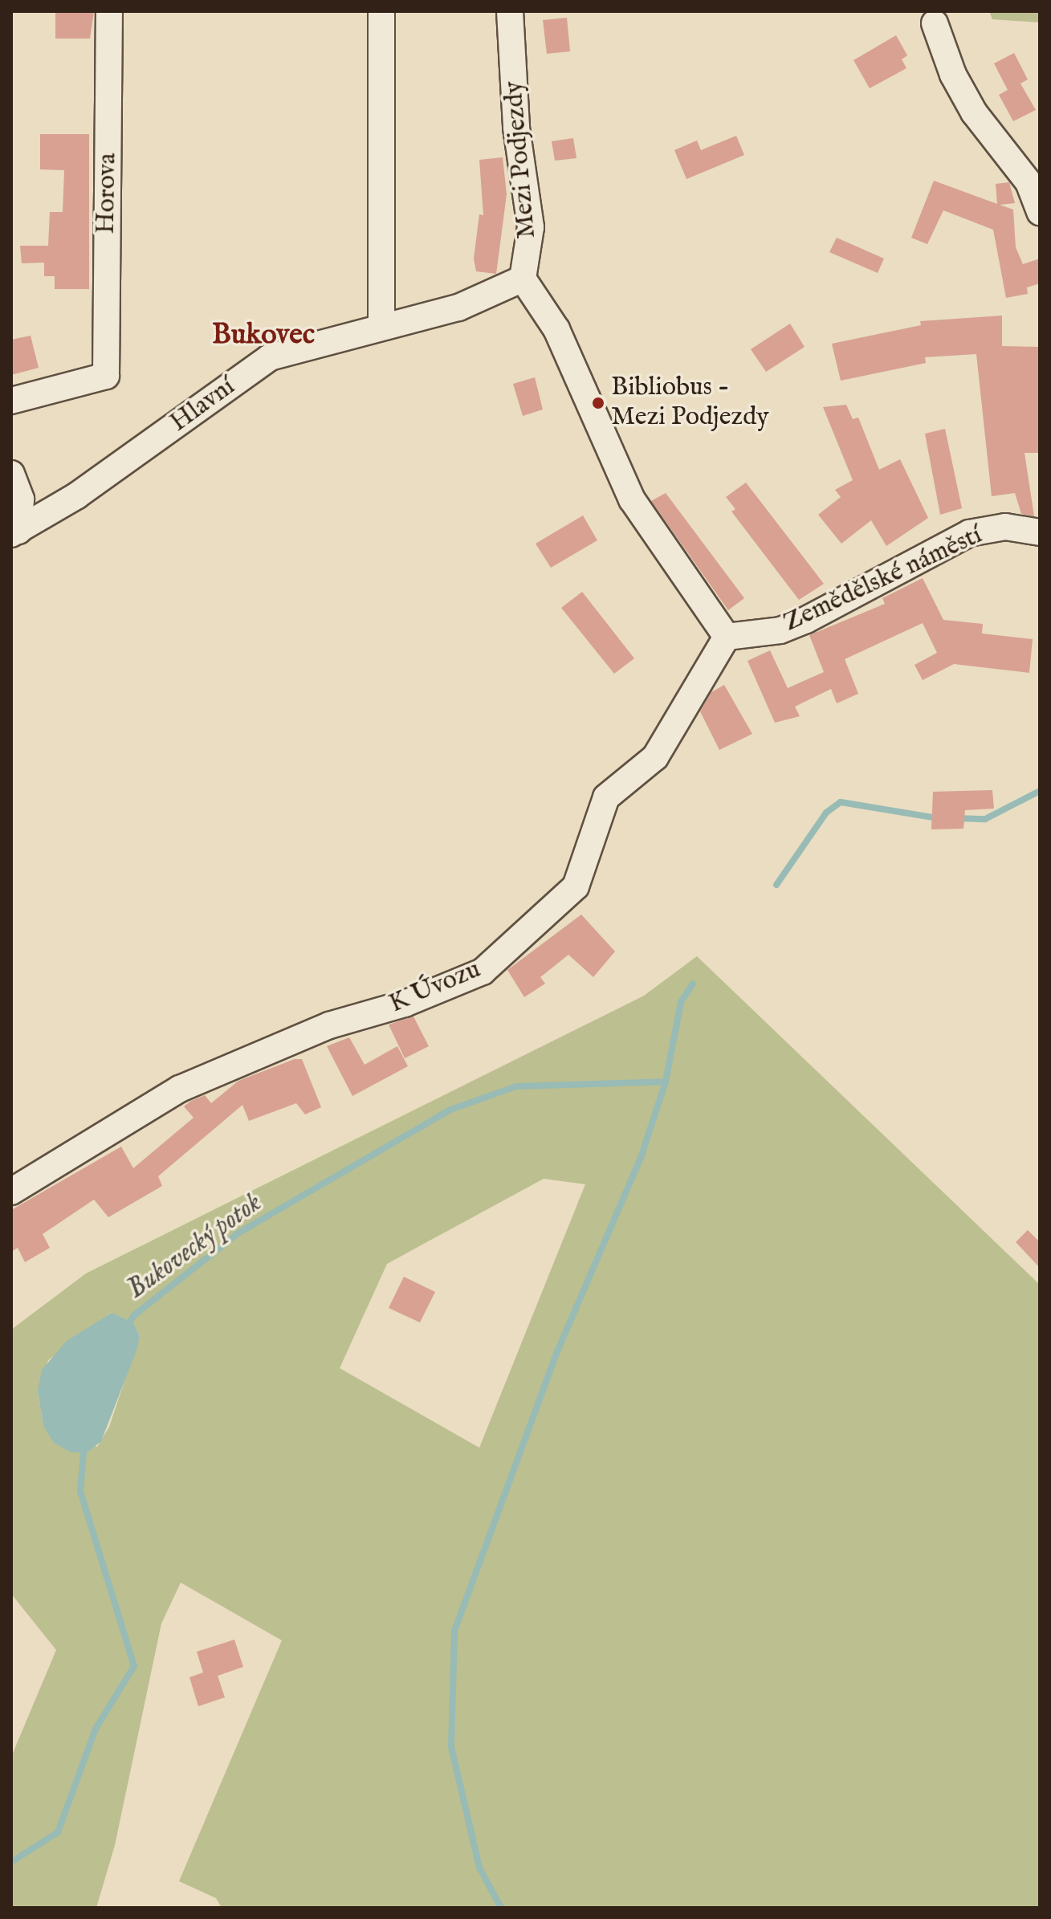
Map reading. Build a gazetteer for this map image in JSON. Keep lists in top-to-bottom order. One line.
{"streets":{"street":["Mezi Podjezdy","Horova","Hlavní","Zemědělské náměstí","K Úvozu"]},"crossings":[["Mezi Podjezdy","Hlavní"],["Zemědělské náměstí","K Úvozu"]],"districts":["Bukovec"],"water":["Bukovecký potok"],"places":["Bibliobus - Mezi Podjezdy"]}
